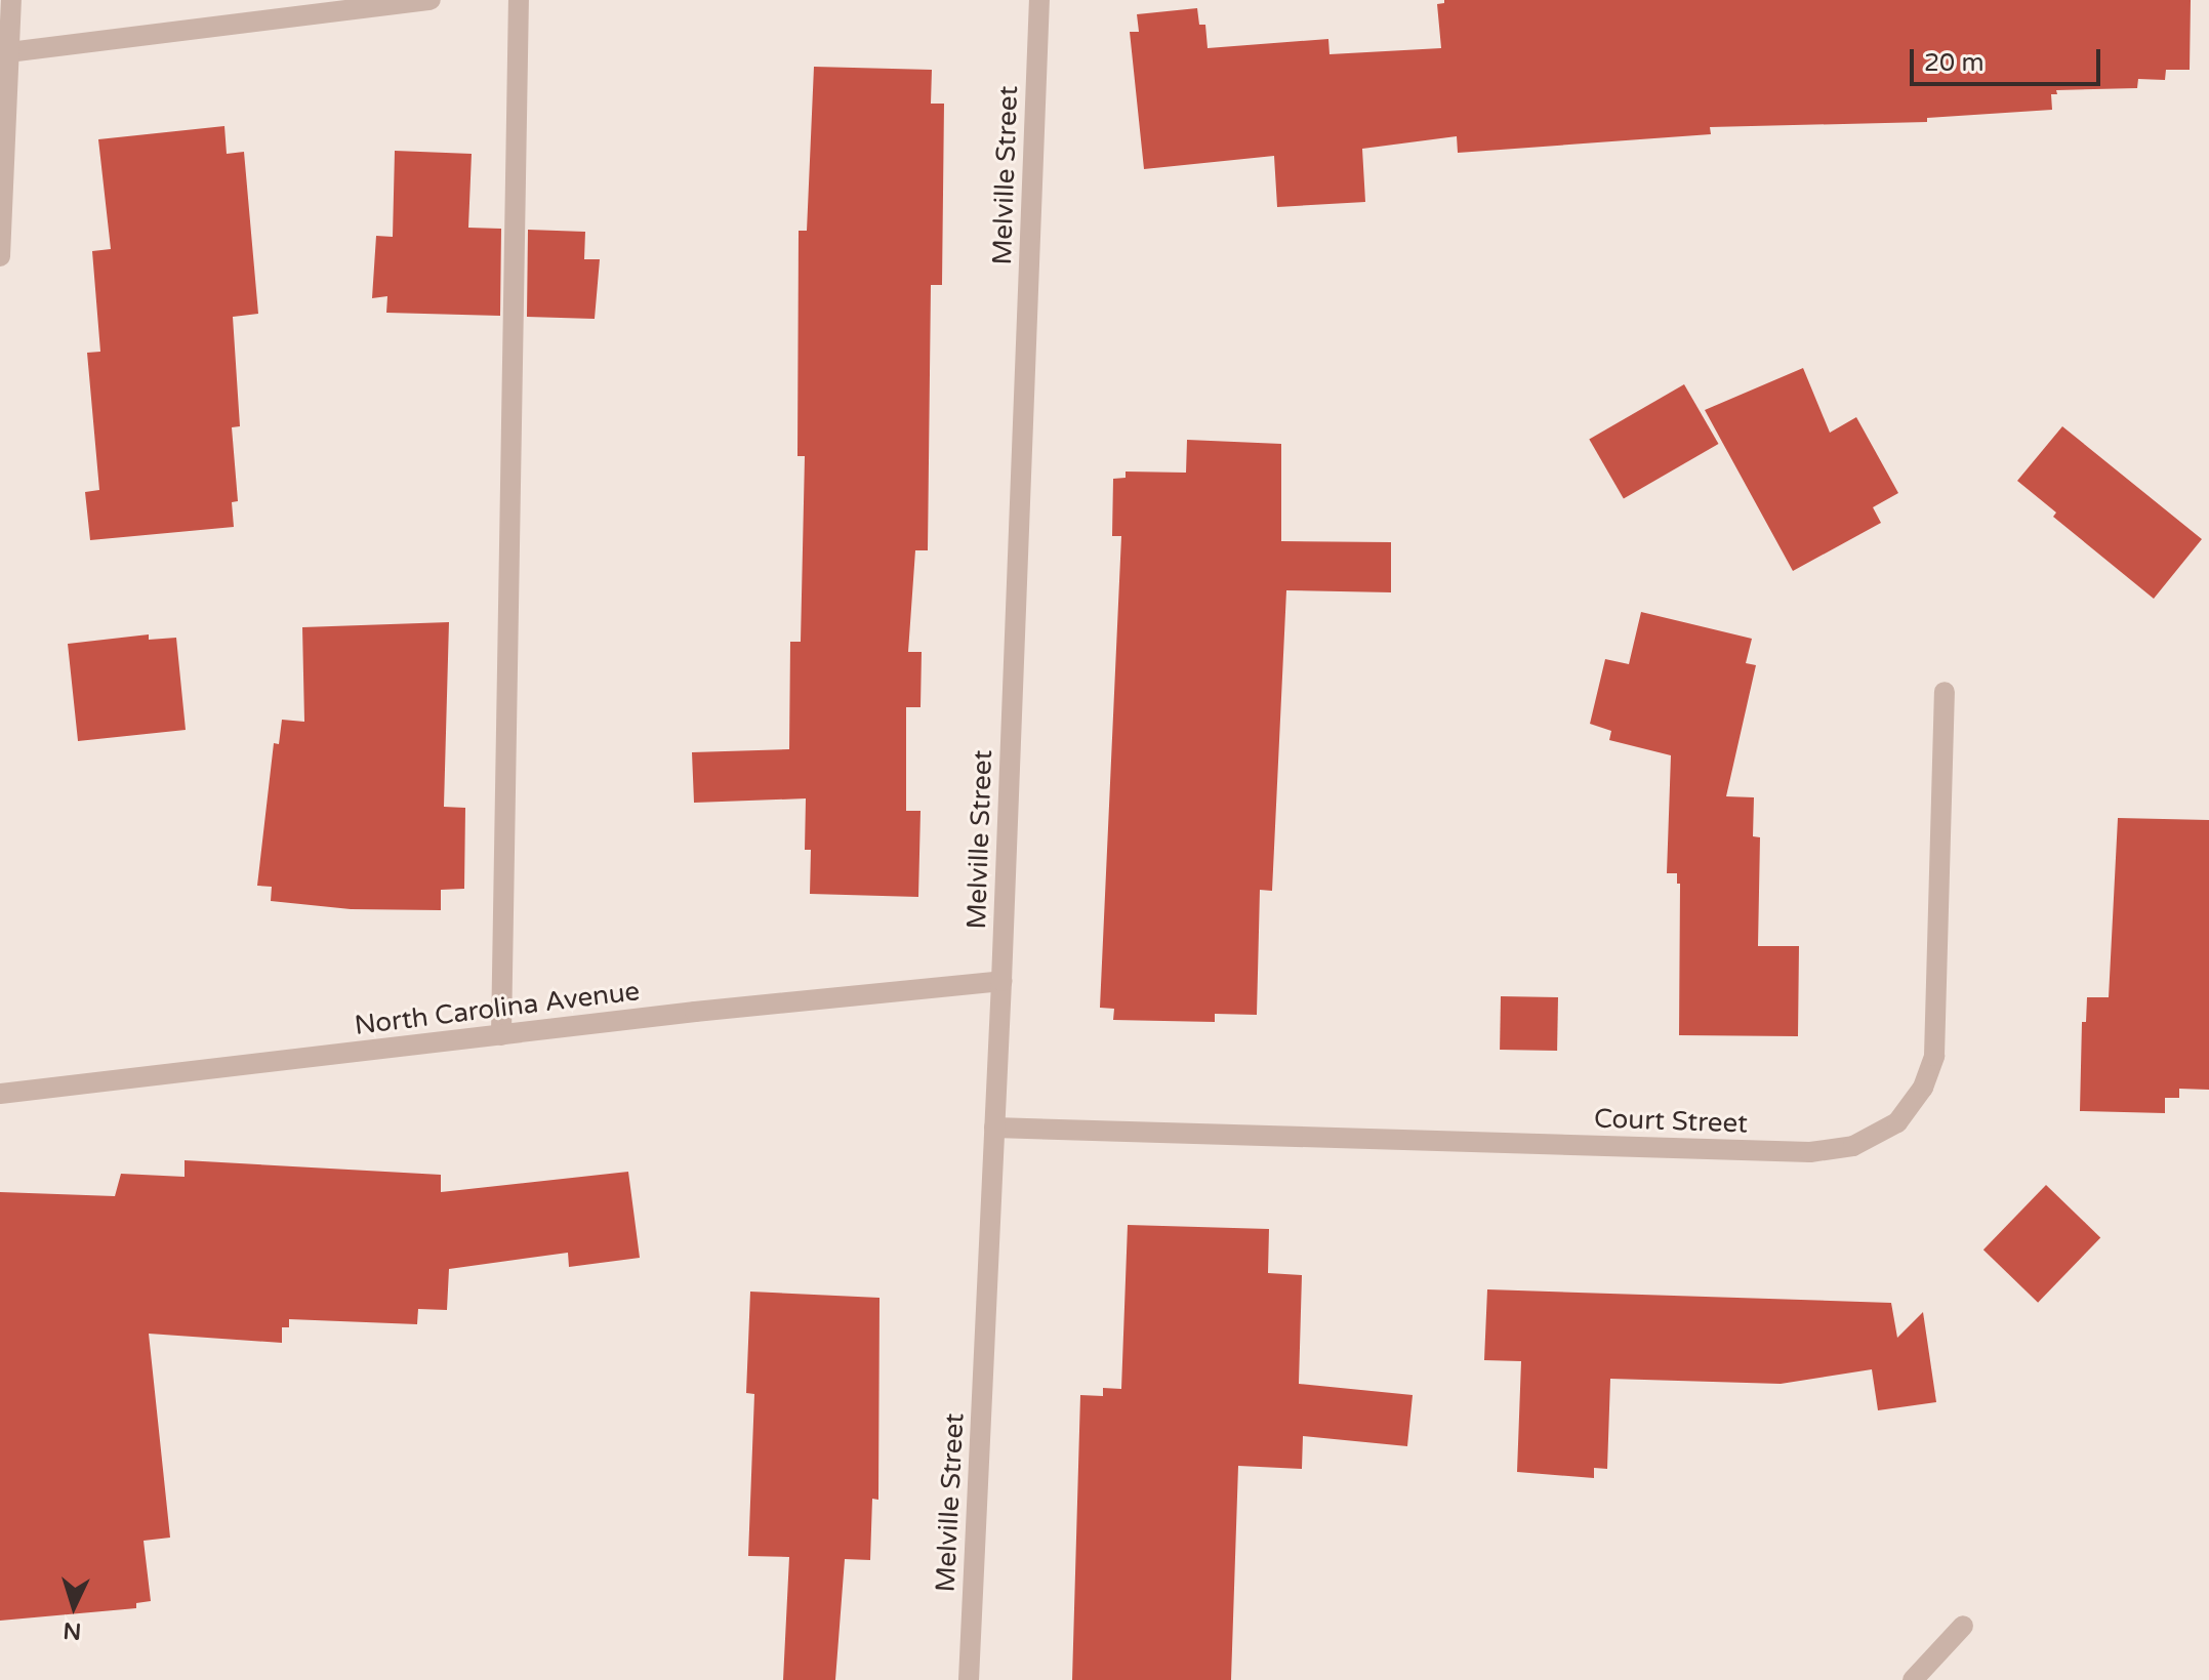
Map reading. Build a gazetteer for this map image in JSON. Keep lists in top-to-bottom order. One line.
{"streets":{"street":["Melville Street","North Carolina Avenue","Court Street"]},"crossings":[["Melville Street","North Carolina Avenue"],["Melville Street","Court Street"]],"scale_bar":"20 m","north":"bottom"}
